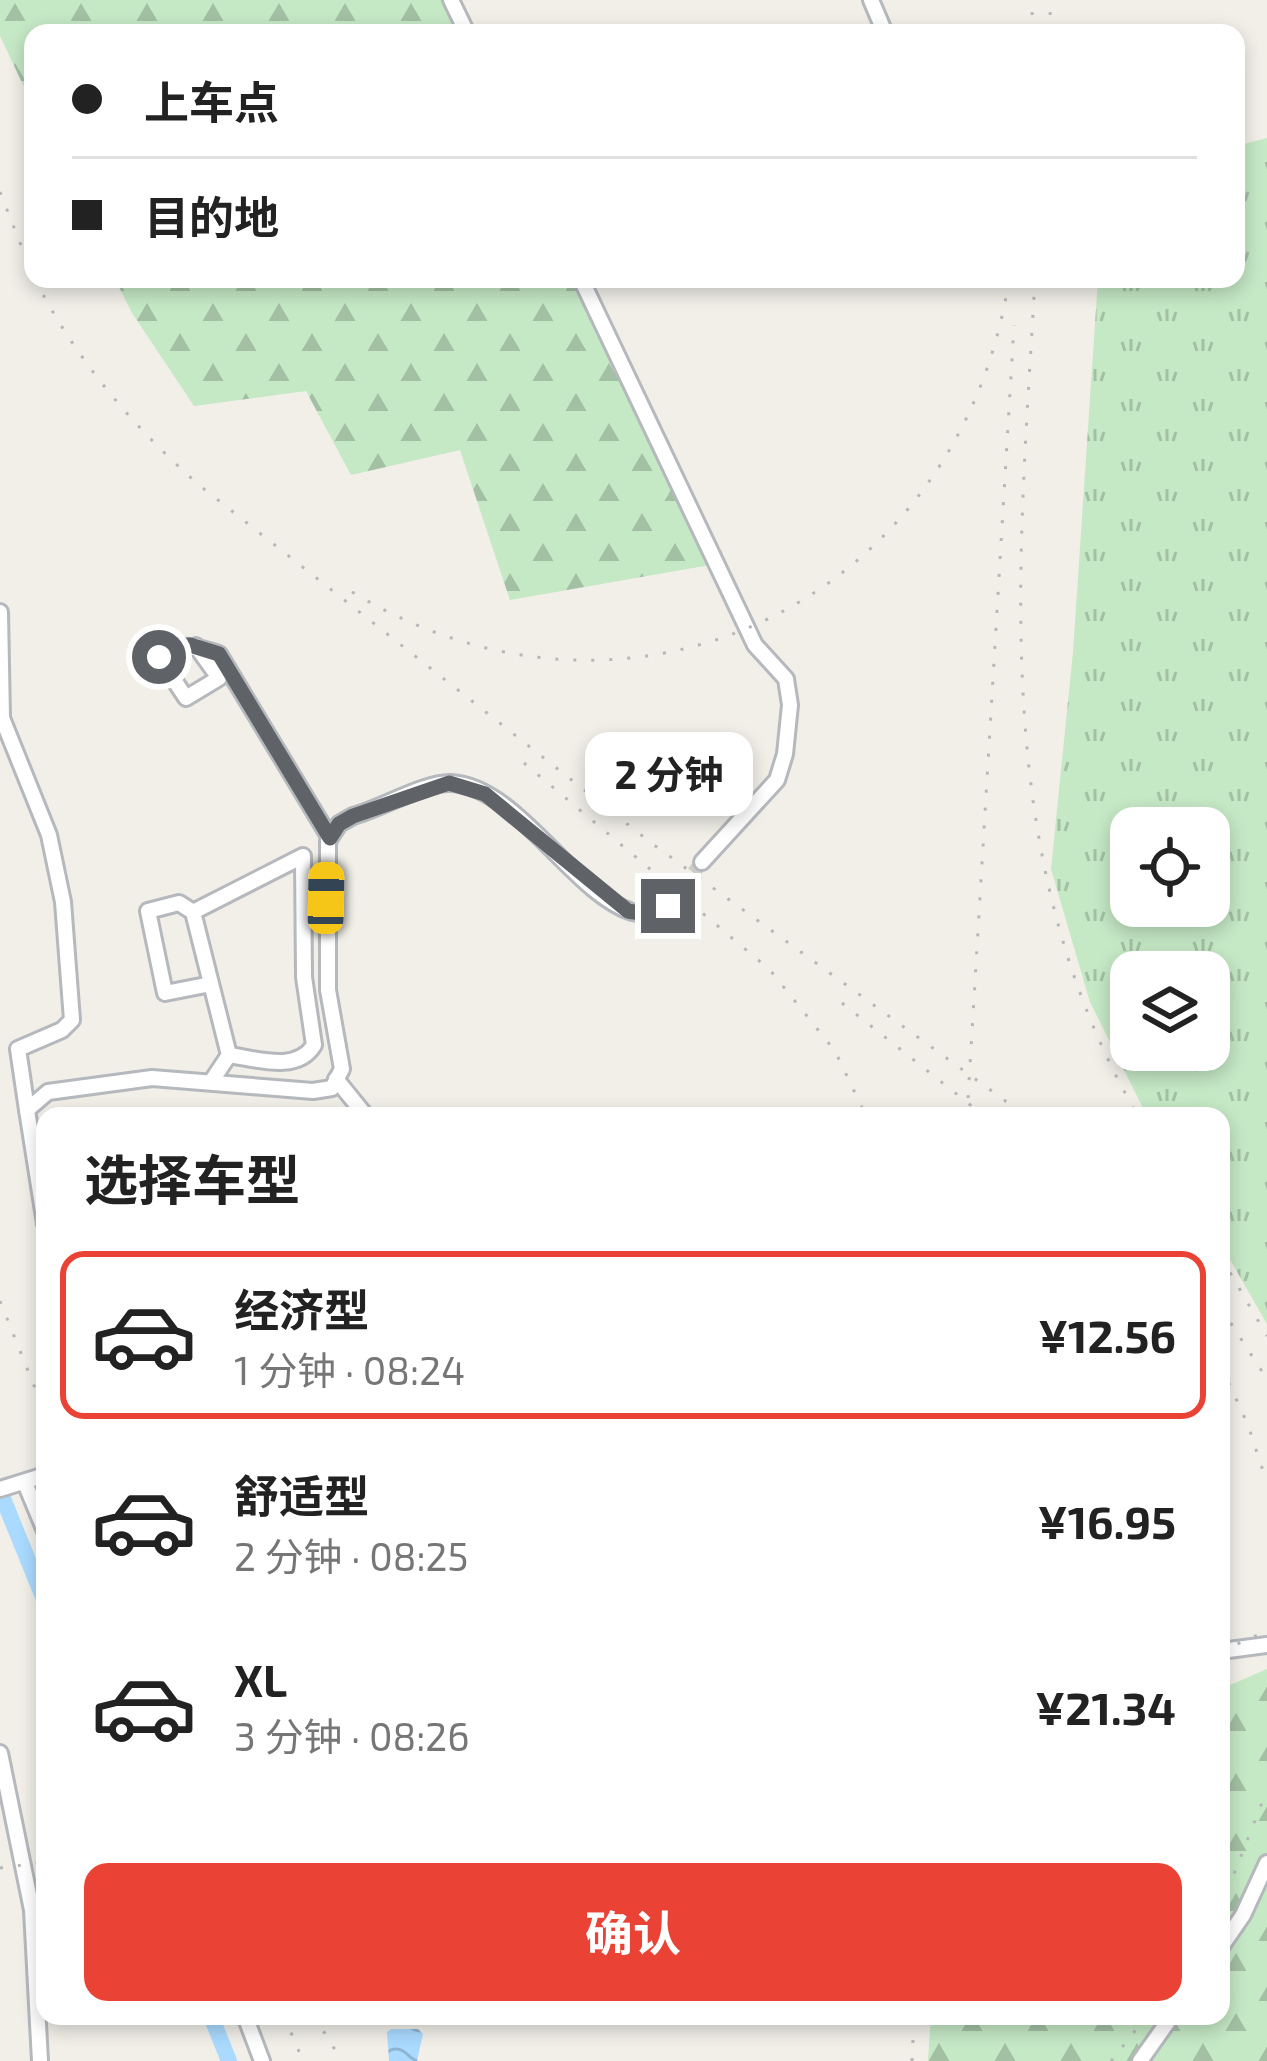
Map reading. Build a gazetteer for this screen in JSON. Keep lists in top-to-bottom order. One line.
{"page":{"banner":["上车点","目的地"],"bubble":"2 分钟","heading":"选择车型","list":[{"name":"经济型","note":"1 分钟 · 08:24","value":"¥12.56"},{"name":"舒适型","note":"2 分钟 · 08:25","value":"¥16.95"},{"name":"XL","note":"3 分钟 · 08:26","value":"¥21.34"}],"buttons":"确认"}}
